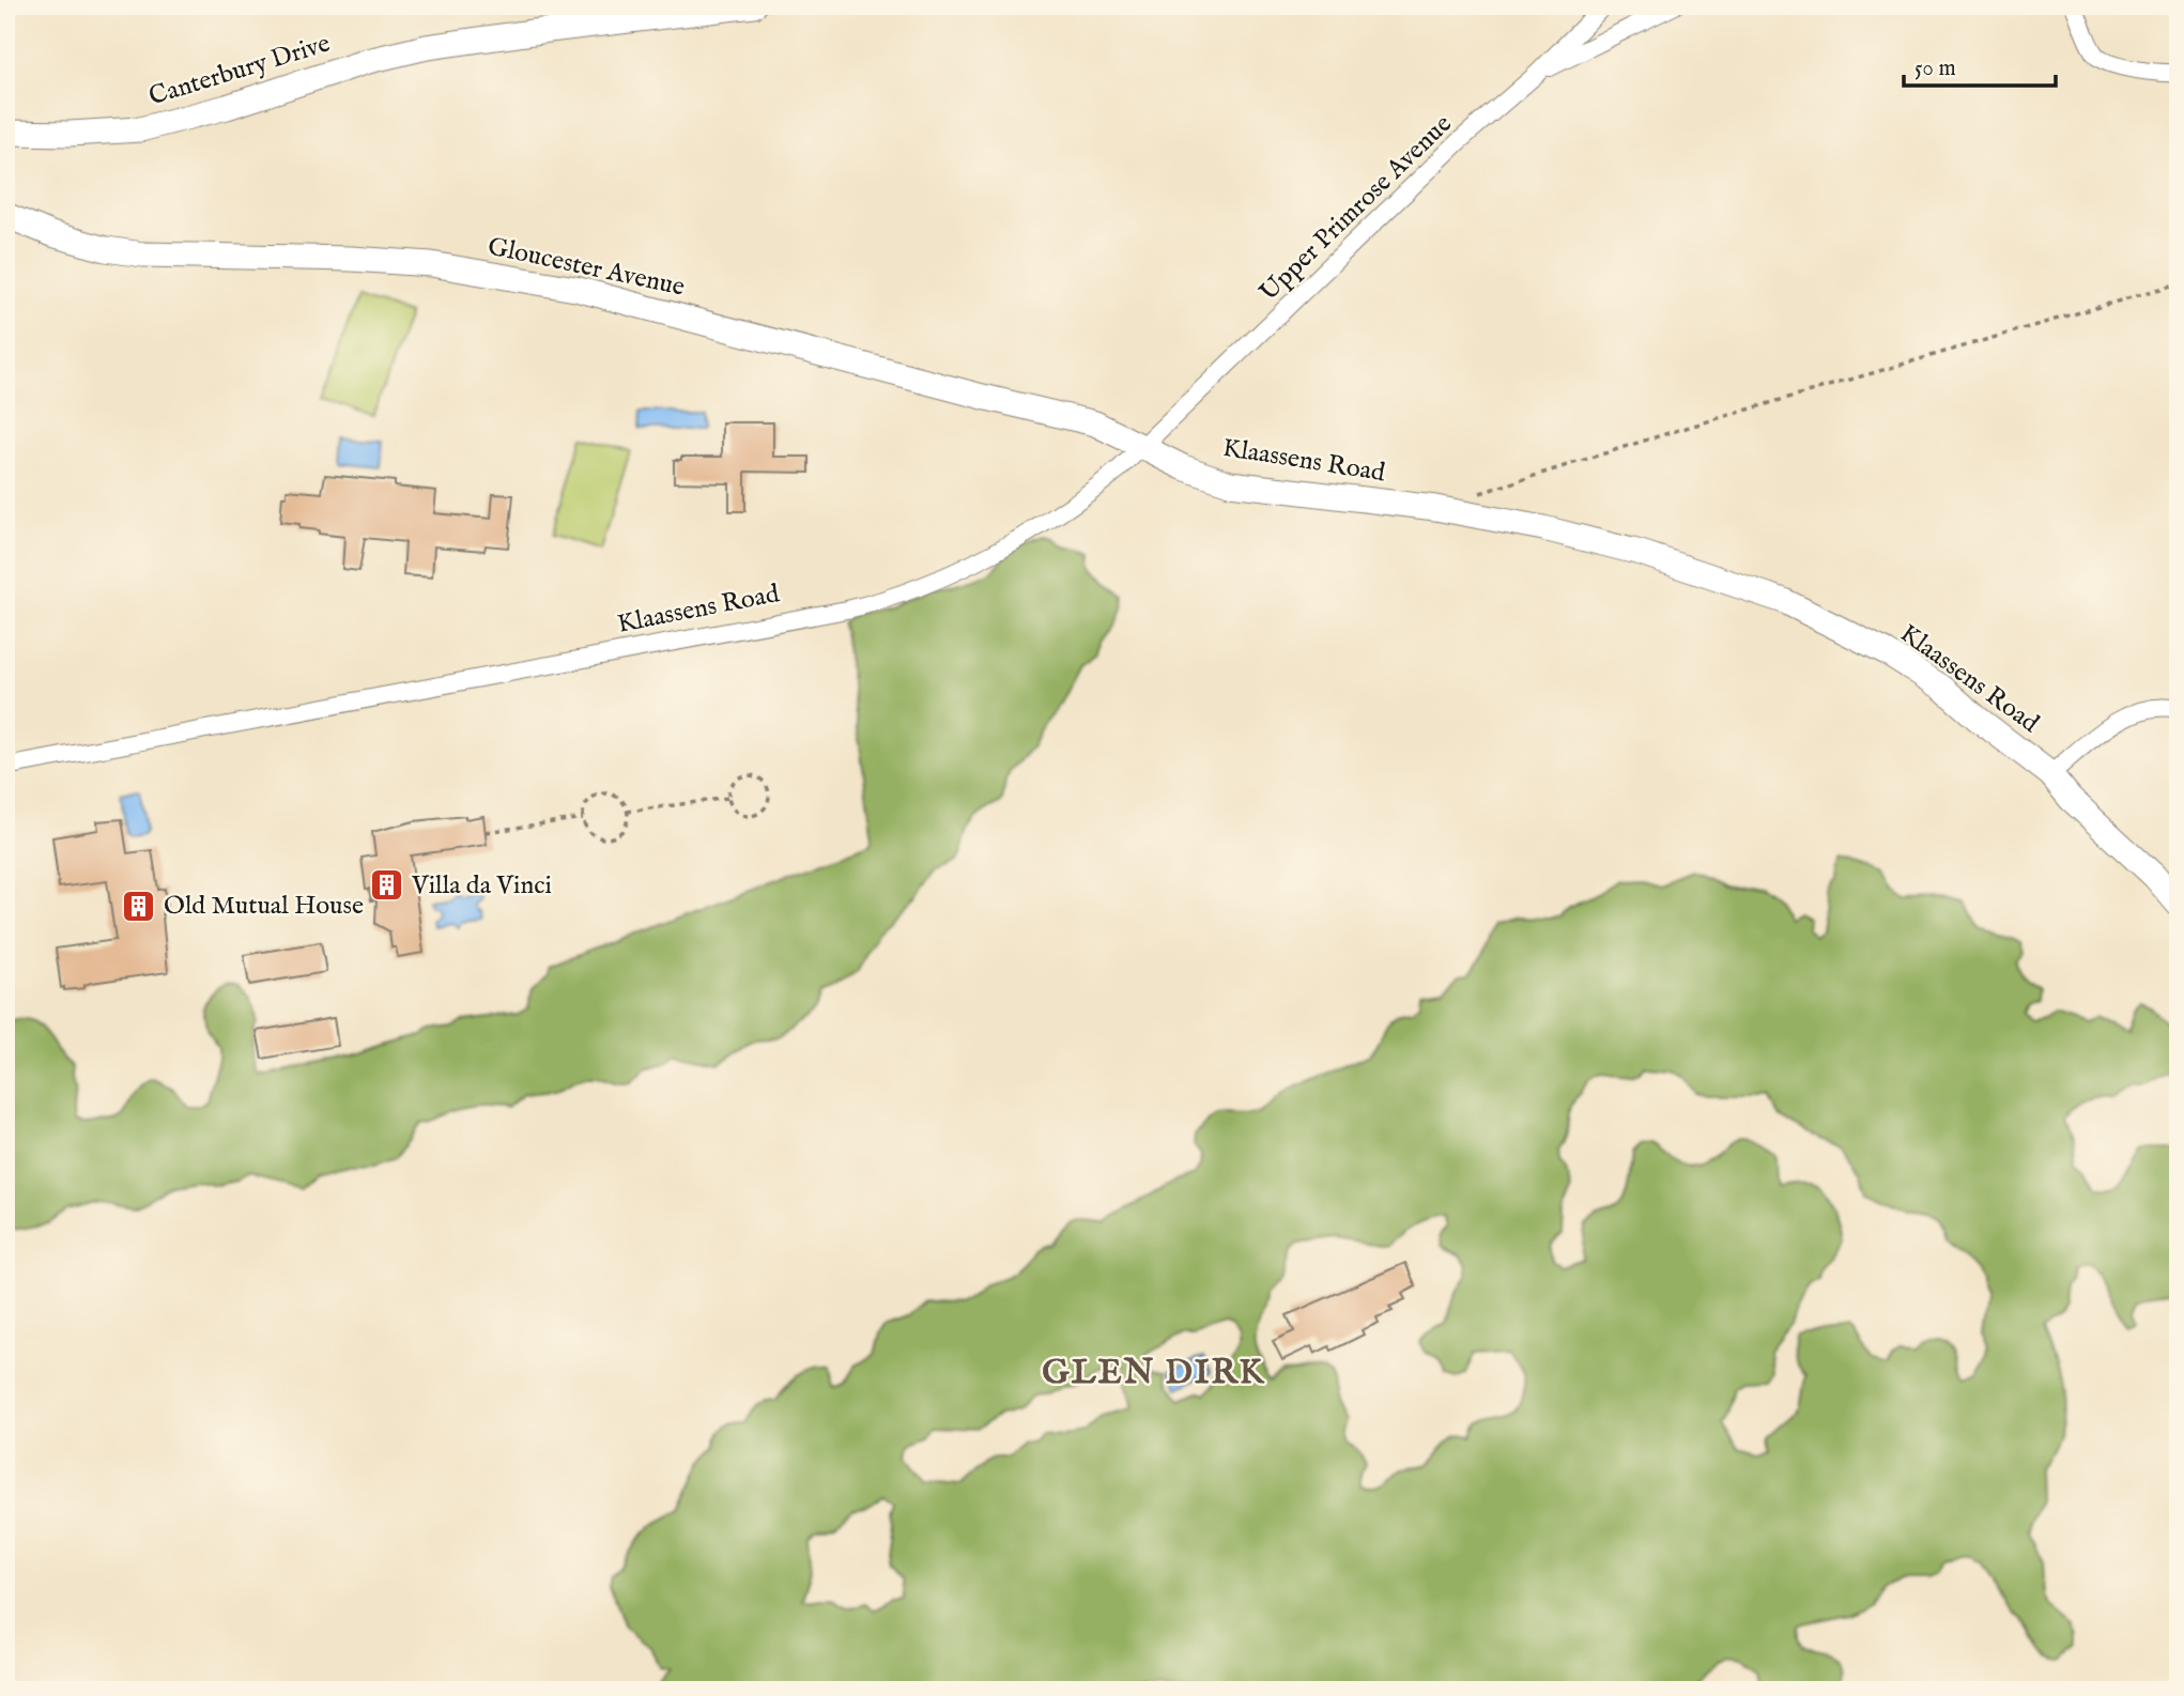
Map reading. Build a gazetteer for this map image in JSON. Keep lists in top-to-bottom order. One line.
{"streets":{"street":["Canterbury Drive","Upper Primrose Avenue","Gloucester Avenue","Klaassens Road"]},"crossings":[["Upper Primrose Avenue","Gloucester Avenue"],["Upper Primrose Avenue","Klaassens Road"],["Gloucester Avenue","Klaassens Road"]],"districts":["GLEN DIRK"],"places":{"building":["Villa da Vinci","Old Mutual House"]},"scale_bar":"50 m"}
